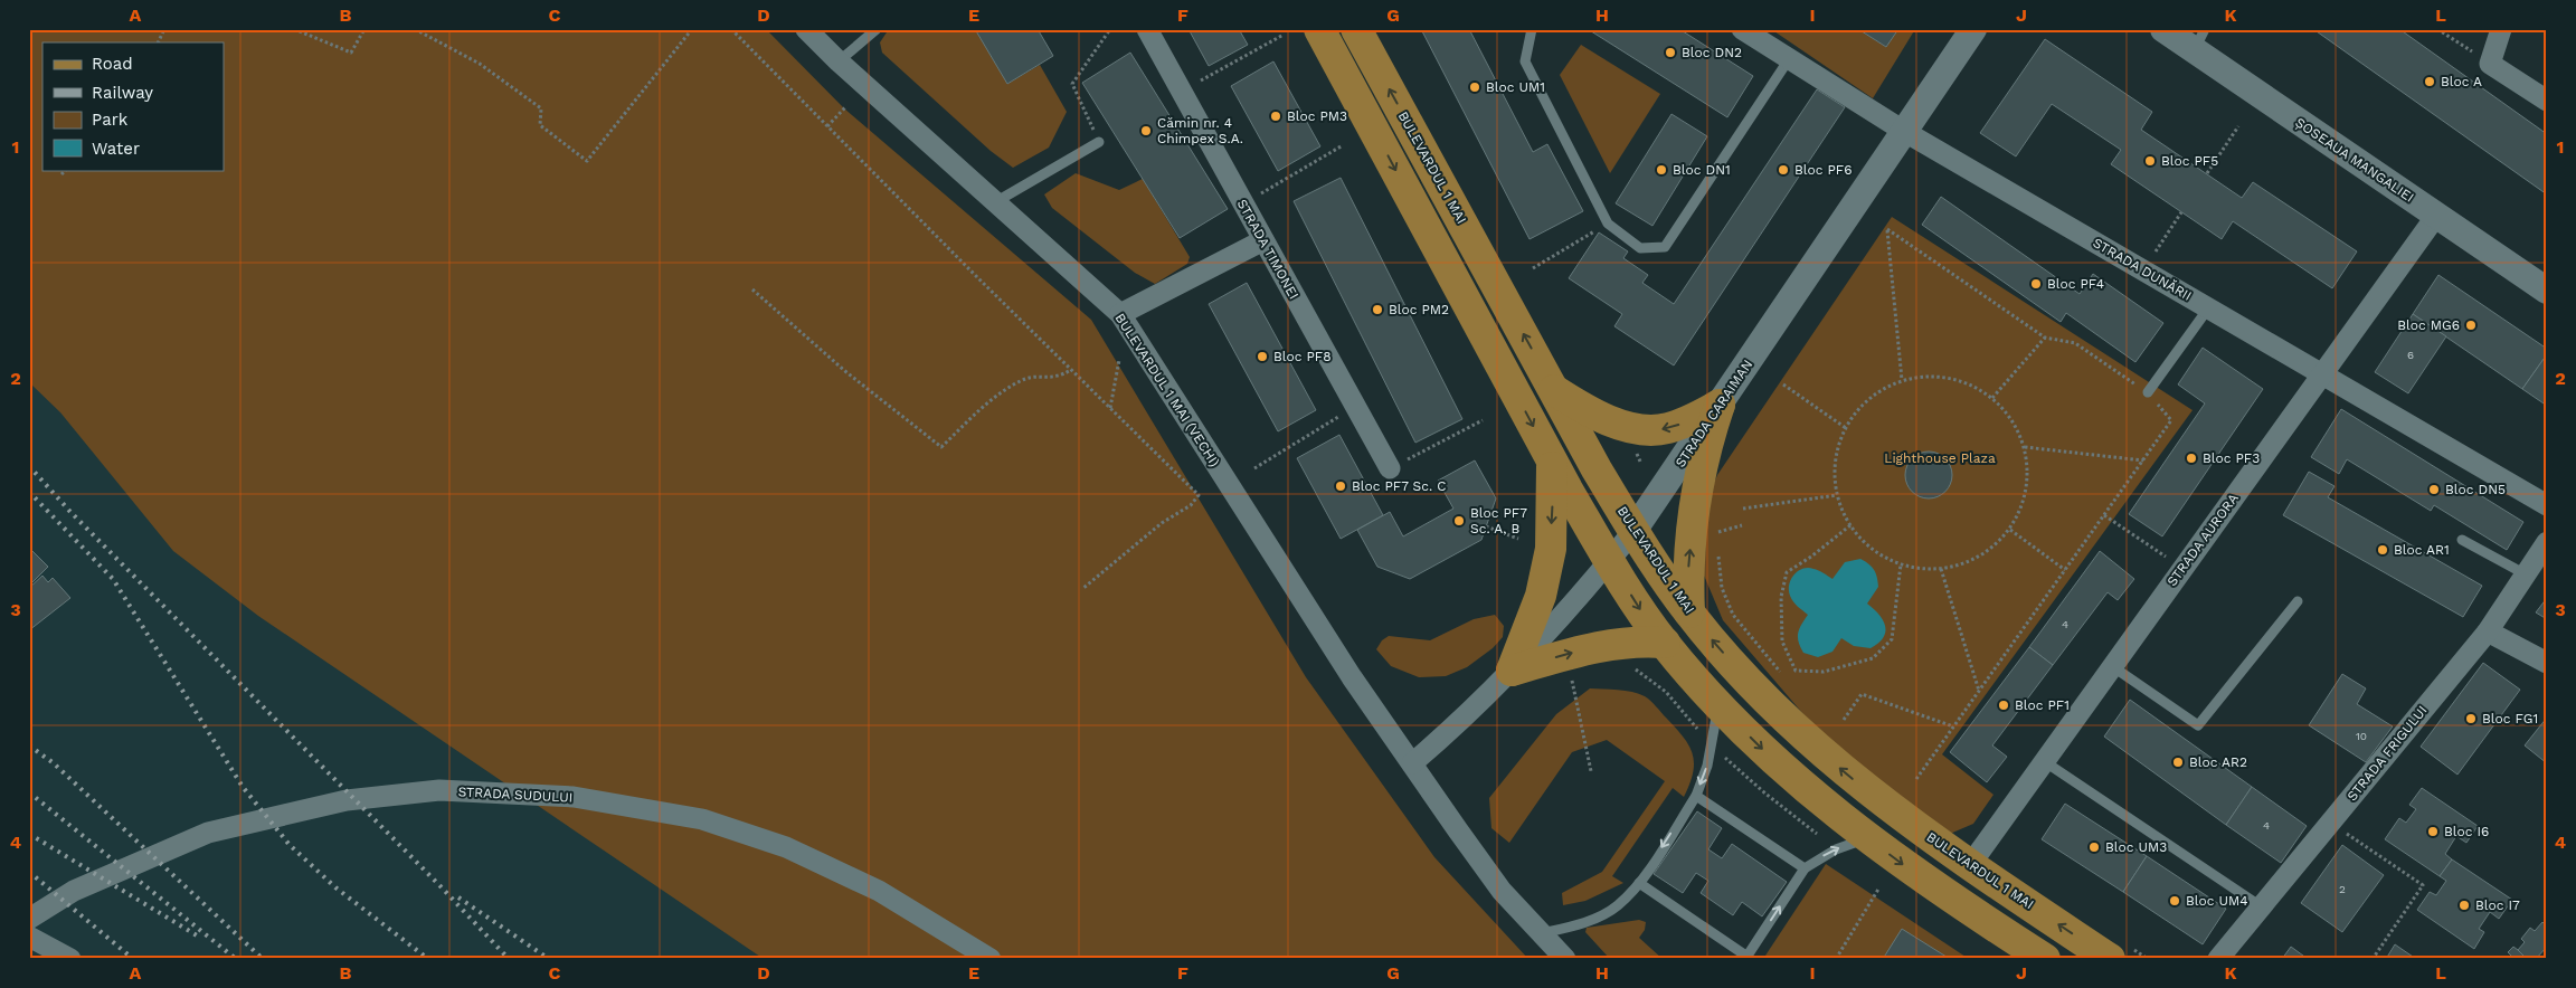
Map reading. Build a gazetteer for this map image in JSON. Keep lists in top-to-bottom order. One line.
{"streets":{"main road":["BULEVARDUL 1 MAI"],"street":["ȘOSEAUA MANGALIEI","STRADA TIMONEI","STRADA DUNĂRII","BULEVARDUL 1 MAI (VECHI)","STRADA CARAIMAN","STRADA AURORA","STRADA FRIGULUI","STRADA SUDULUI"]},"crossings":[["ȘOSEAUA MANGALIEI","STRADA AURORA"],["BULEVARDUL 1 MAI","STRADA CARAIMAN"],["BULEVARDUL 1 MAI","STRADA AURORA"],["STRADA DUNĂRII","STRADA CARAIMAN"],["STRADA DUNĂRII","STRADA AURORA"],["BULEVARDUL 1 MAI (VECHI)","STRADA CARAIMAN"]],"parks":["Lighthouse Plaza"],"places":["Bloc DN2","Bloc A","Bloc UM1","Bloc PM3","Cămin nr. 4 Chimpex S.A.","Bloc PF5","Bloc DN1","Bloc PF6","Bloc PF4","Bloc PM2","Bloc MG6","Bloc PF8","Bloc PF3","Bloc PF7 Sc. C","Bloc DN5","Bloc PF7 Sc. A, B","Bloc AR1","Bloc PF1","Bloc FG1","Bloc AR2","Bloc I6","Bloc UM3","Bloc UM4","Bloc I7"],"house_numbers":["6","4","10","4","2"],"legend":["Road","Railway","Park","Water"],"grid":{"columns":["A","B","C","D","E","F","G","H","I","J","K","L"],"rows":["1","2","3","4"]}}
